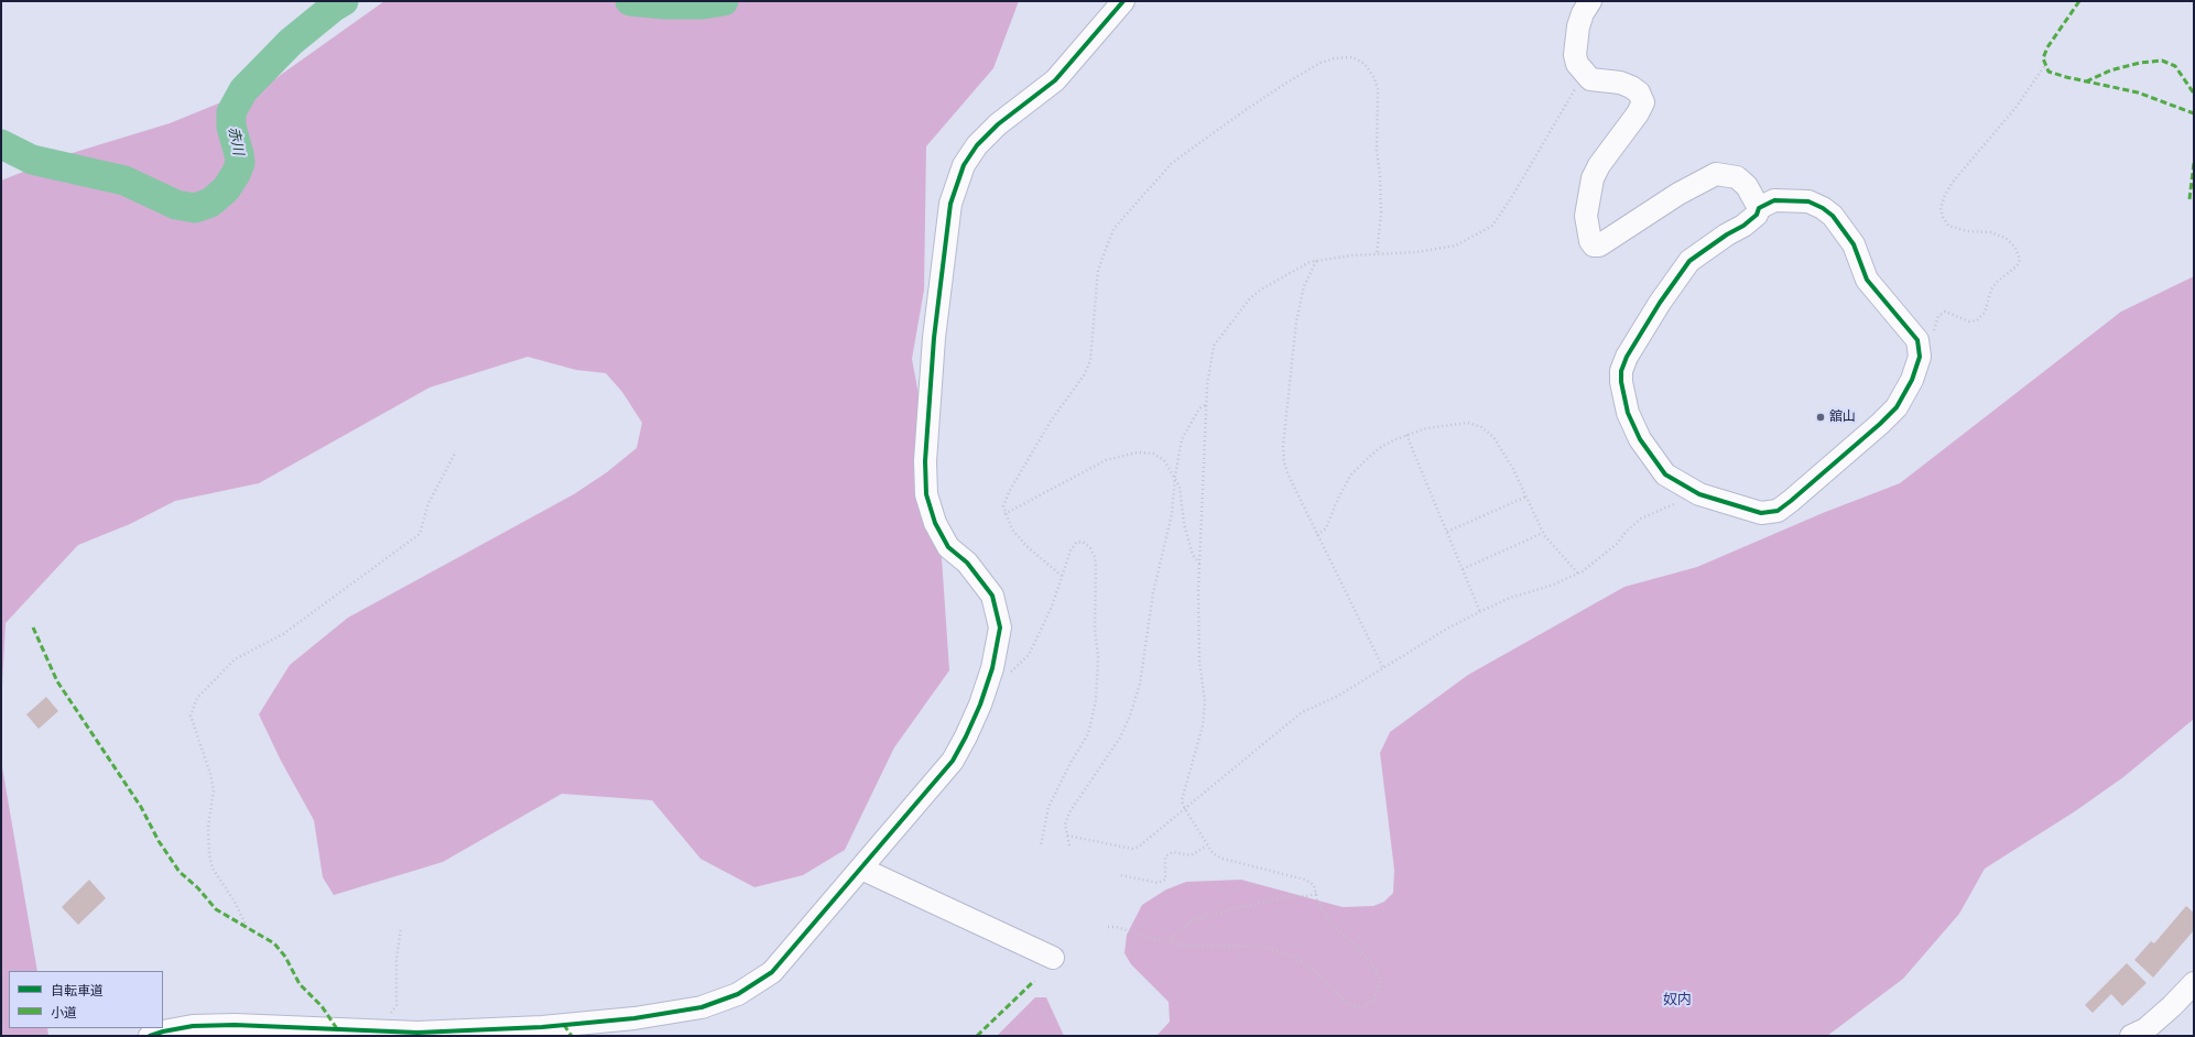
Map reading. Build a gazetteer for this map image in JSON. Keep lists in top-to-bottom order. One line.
{"districts":["奴内"],"water":["赤川"],"places":["舘山"],"legend":["自転車道","小道"]}
